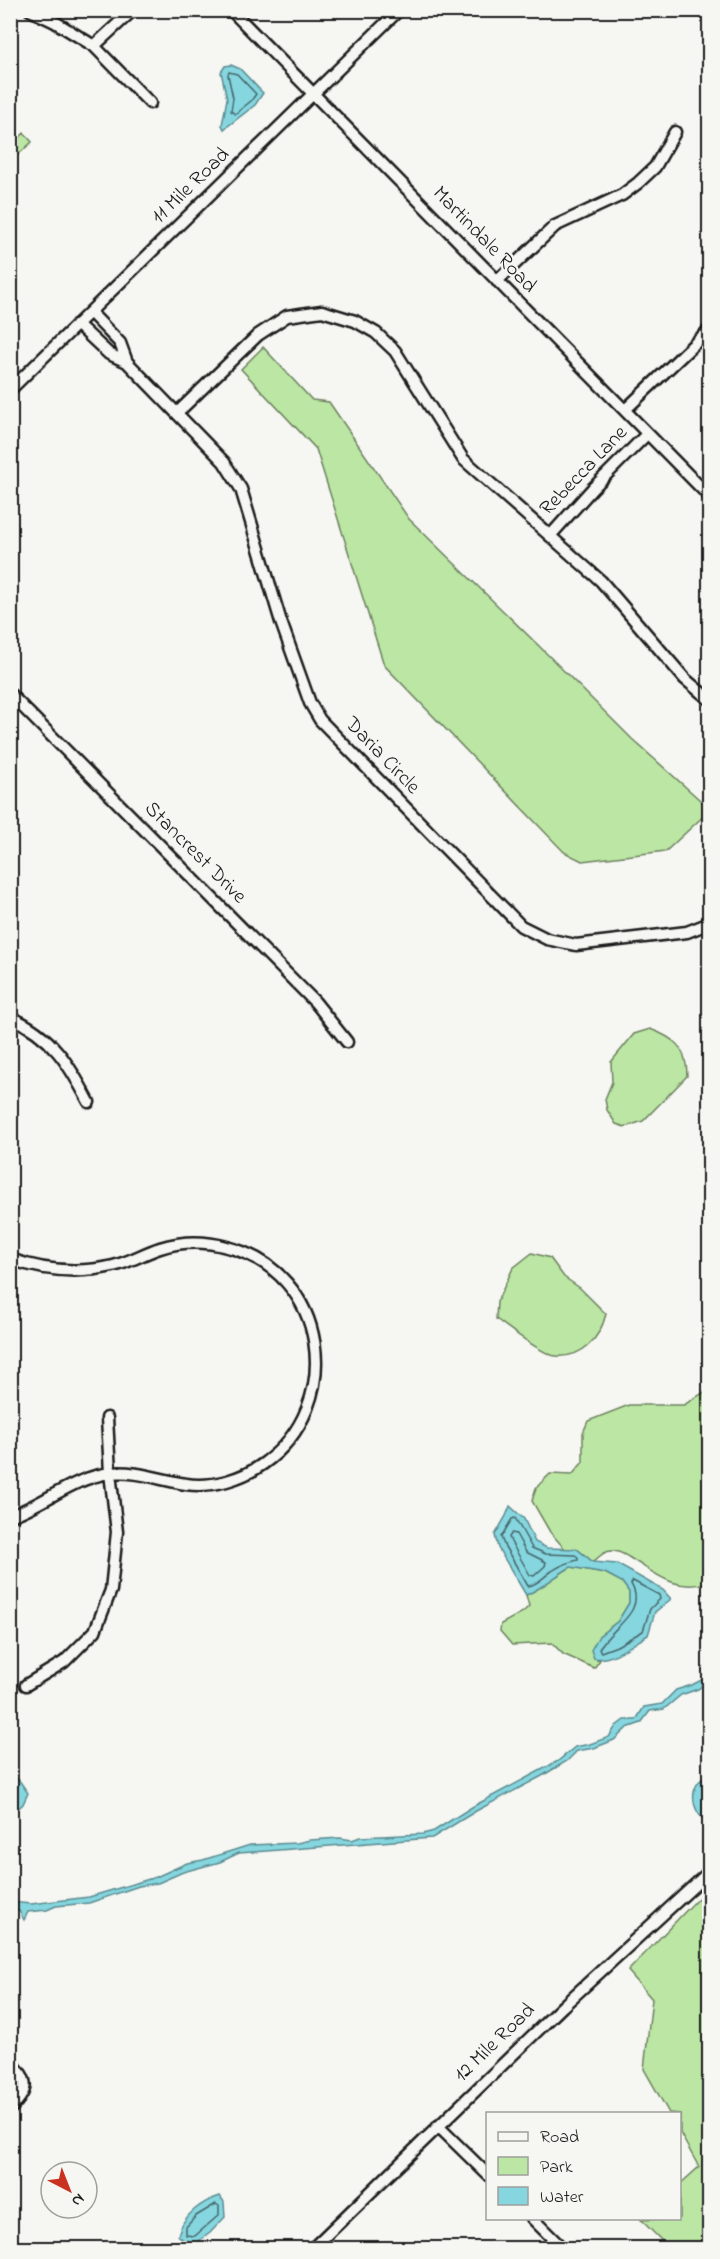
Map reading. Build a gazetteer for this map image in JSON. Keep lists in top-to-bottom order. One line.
{"streets":{"street":["11 Mile Road","Martindale Road","Rebecca Lane","Daria Circle","Stancrest Drive","12 Mile Road"]},"crossings":[["11 Mile Road","Martindale Road"],["11 Mile Road","Daria Circle"],["Martindale Road","Rebecca Lane"]],"legend":["Road","Park","Water"],"north":"bottom right"}
